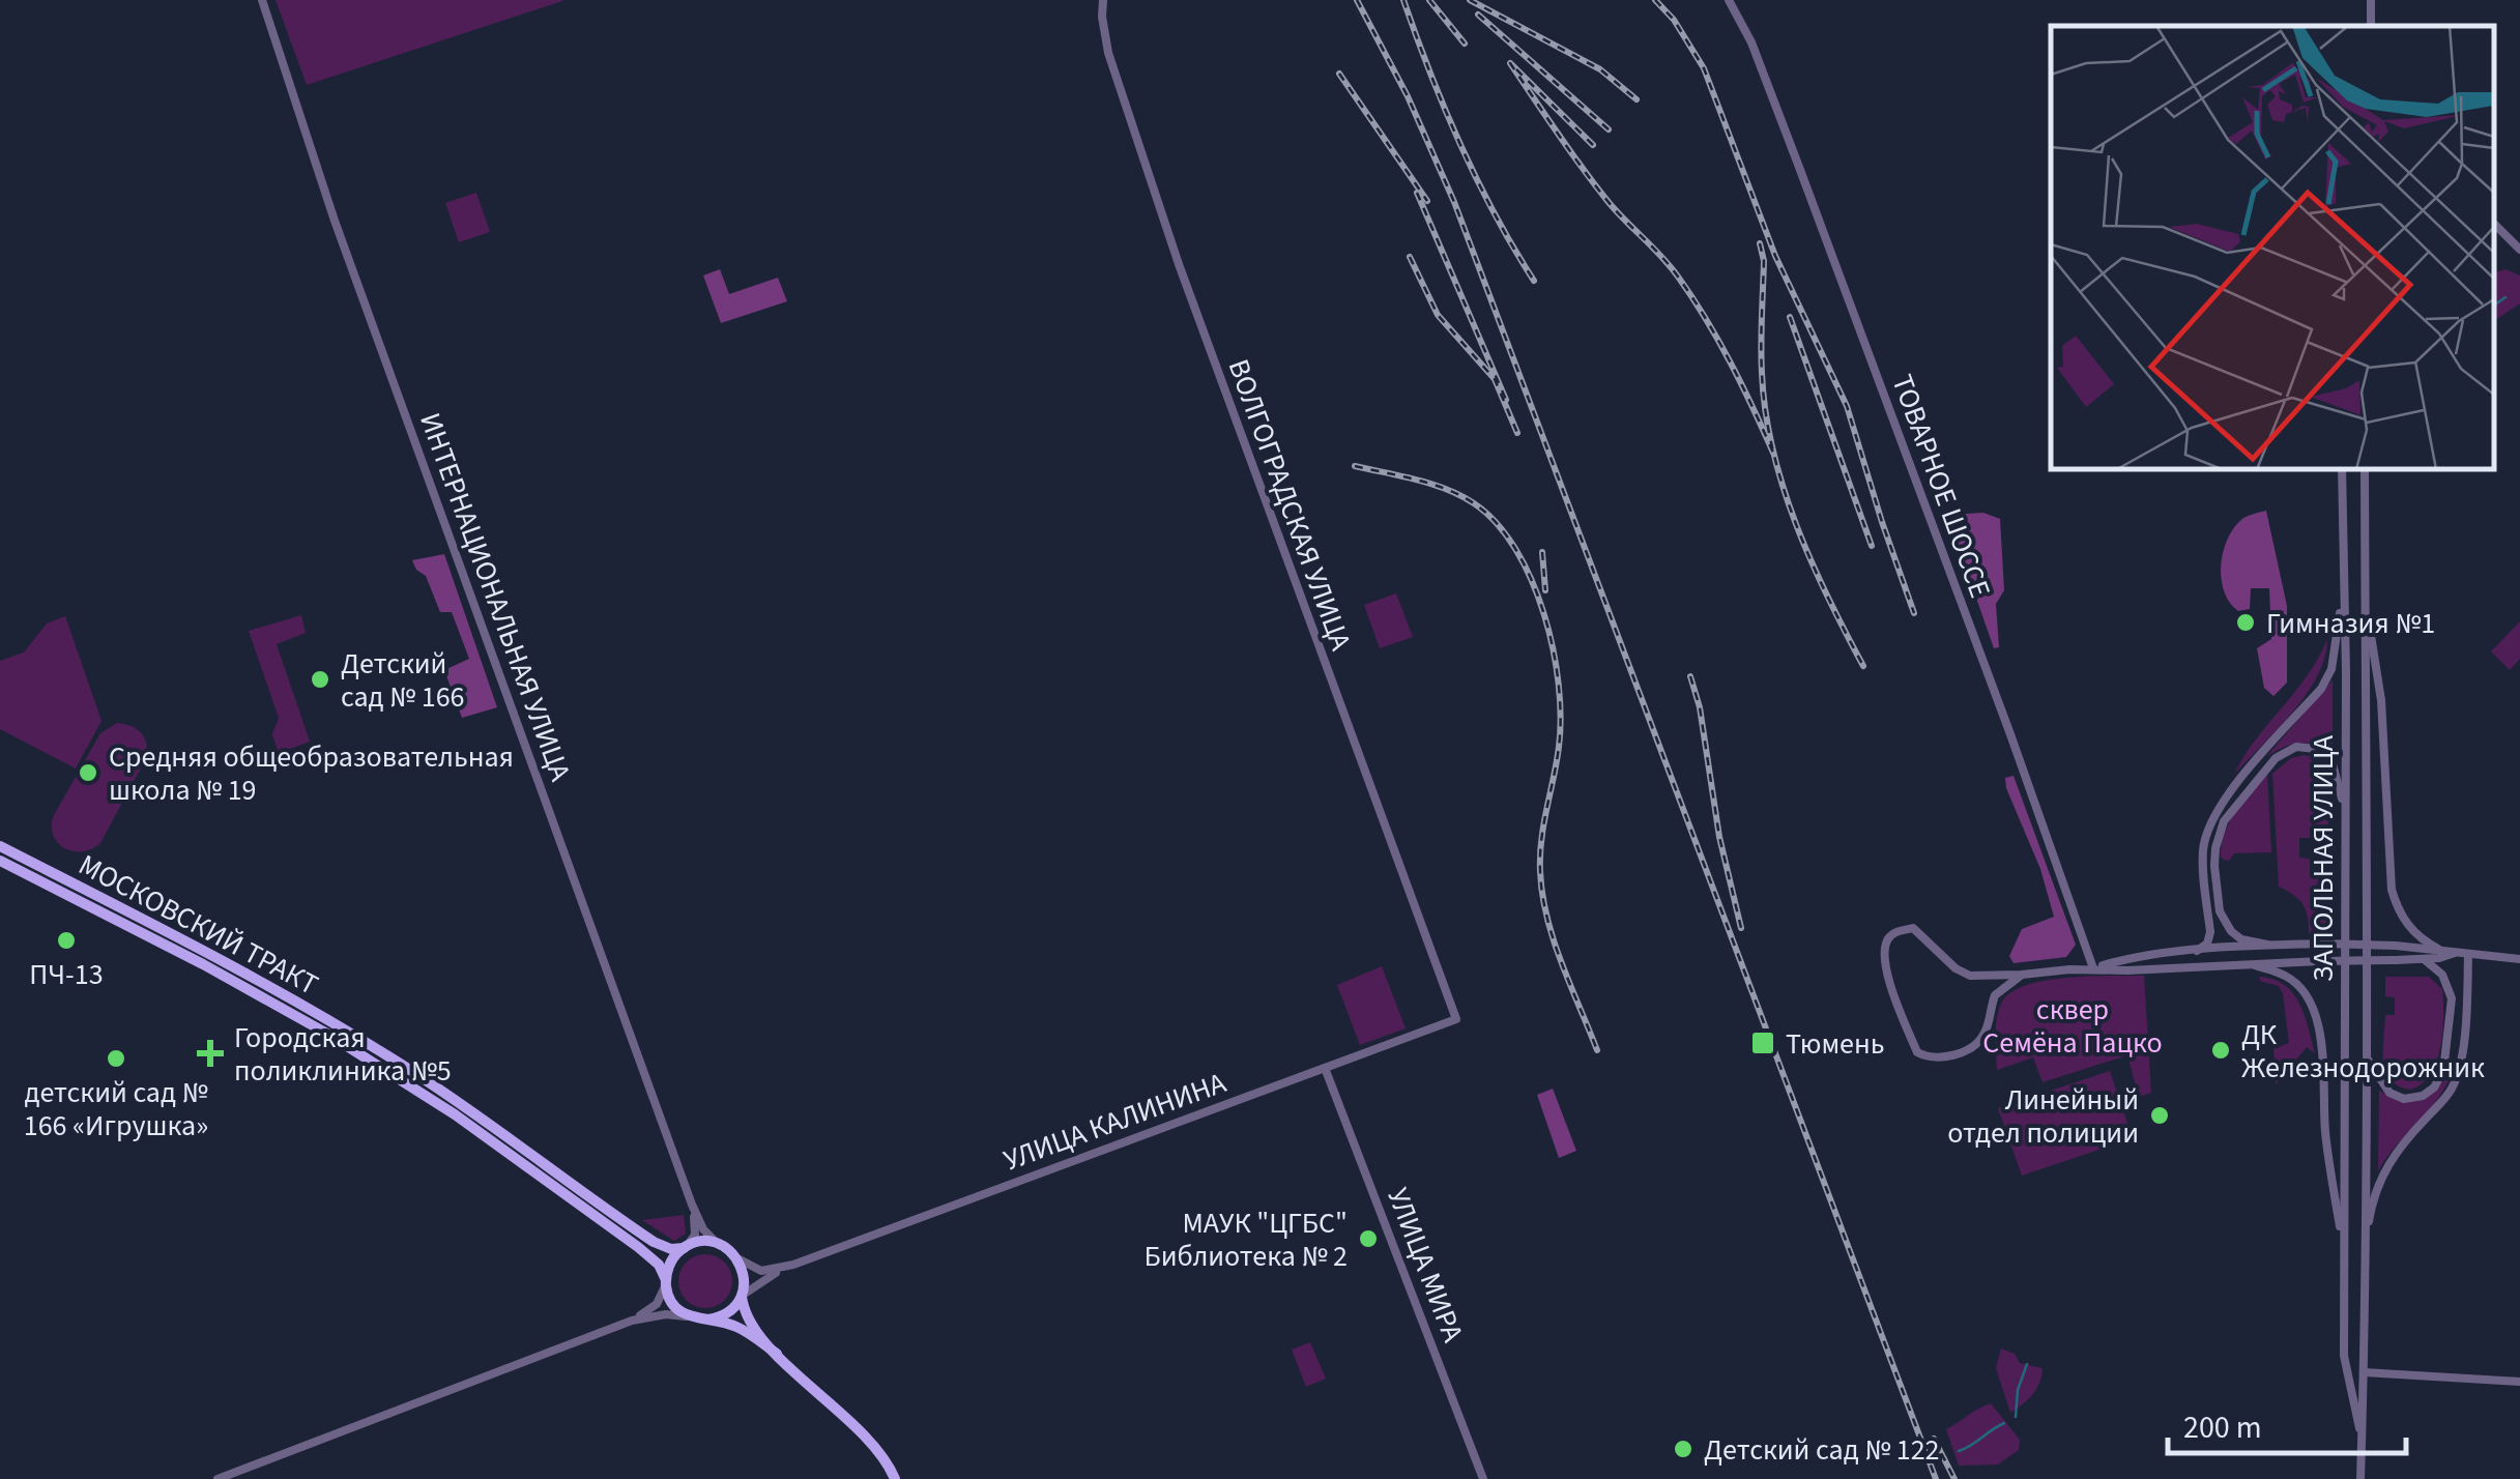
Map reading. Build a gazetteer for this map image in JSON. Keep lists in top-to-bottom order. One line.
{"streets":{"main road":["МОСКОВСКИЙ ТРАКТ"],"street":["ТОВАРНОЕ ШОССЕ","ВОЛГОГРАДСКАЯ УЛИЦА","ИНТЕРНАЦИОНАЛЬНАЯ УЛИЦА","ЗАПОЛЬНАЯ УЛИЦА","УЛИЦА КАЛИНИНА","УЛИЦА МИРА"]},"crossings":[["ВОЛГОГРАДСКАЯ УЛИЦА","УЛИЦА КАЛИНИНА"],["ИНТЕРНАЦИОНАЛЬНАЯ УЛИЦА","МОСКОВСКИЙ ТРАКТ"],["ИНТЕРНАЦИОНАЛЬНАЯ УЛИЦА","УЛИЦА КАЛИНИНА"],["МОСКОВСКИЙ ТРАКТ","УЛИЦА КАЛИНИНА"],["УЛИЦА КАЛИНИНА","УЛИЦА МИРА"]],"parks":["сквер Семёна Пацко"],"places":{"other":["Гимназия №1","Детский сад № 166","Средняя общеобразовательная школа № 19","ПЧ-13","ДК Железнодорожник","детский сад № 166 «Игрушка»","Линейный отдел полиции","МАУК \"ЦГБС\" Библиотека № 2","Детский сад № 122"],"transit":["Тюмень"],"health":["Городская поликлиника №5"]},"scale_bar":"200 m"}
